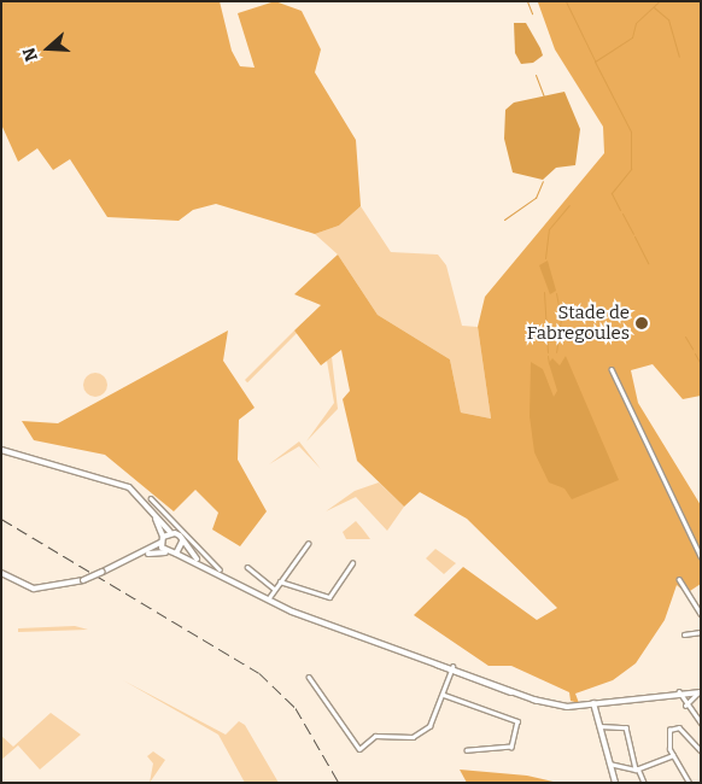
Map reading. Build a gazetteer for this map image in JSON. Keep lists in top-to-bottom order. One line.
{"places":["Stade de Fabregoules"],"north":"left"}
